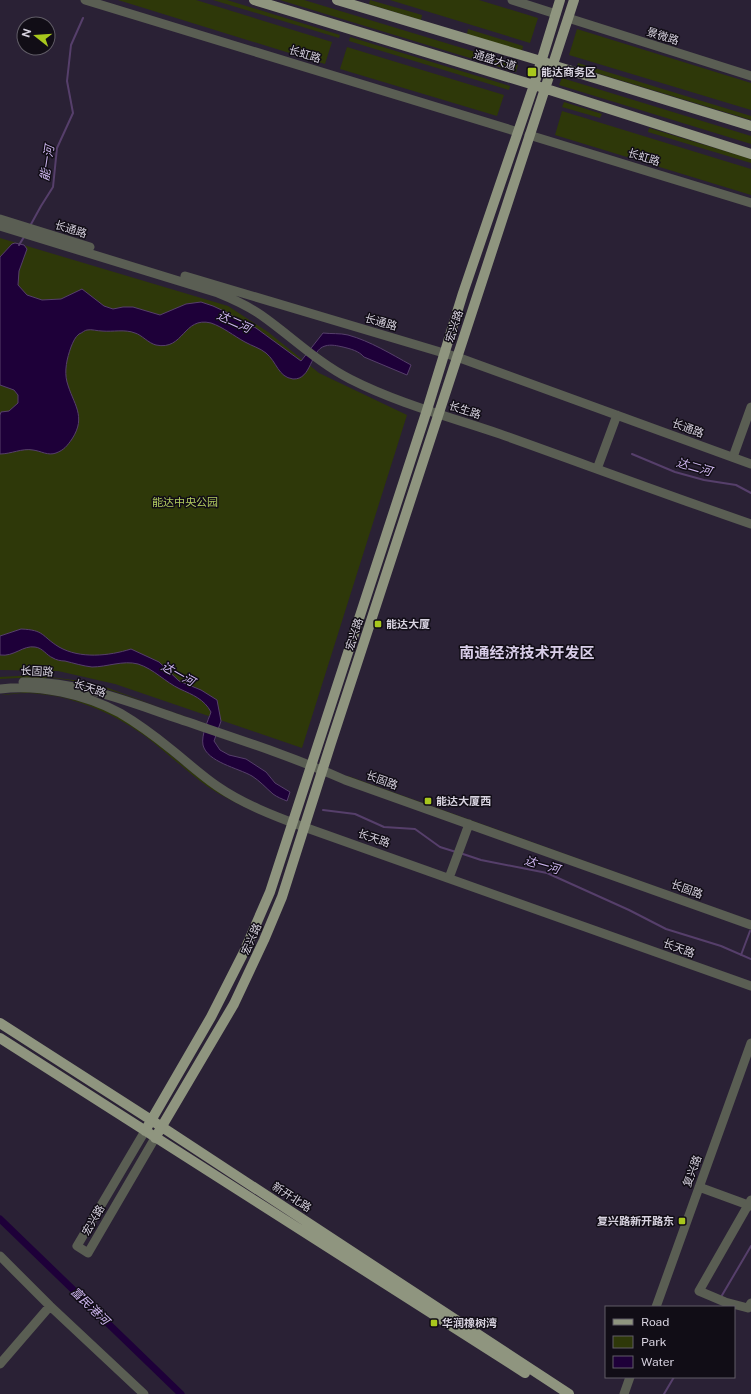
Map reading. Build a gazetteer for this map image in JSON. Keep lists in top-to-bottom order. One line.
{"streets":{"main road":["通盛大道","宏兴路","新开北路"],"street":["景微路","长虹路","长通路","长生路","长固路","长天路","复兴路"]},"crossings":[["景微路","宏兴路"],["长虹路","宏兴路"],["通盛大道","宏兴路"],["长通路","宏兴路"],["长通路","长生路"],["宏兴路","长生路"],["宏兴路","长固路"],["宏兴路","长天路"],["宏兴路","新开北路"],["长固路","长天路"]],"districts":["南通经济技术开发区"],"water":["能一河","达二河","达一河","富民港河"],"parks":["能达中央公园"],"places":{"transit":["能达商务区","能达大厦","能达大厦西","复兴路新开路东","华润橡树湾"]},"legend":["Road","Park","Water"],"north":"left"}
